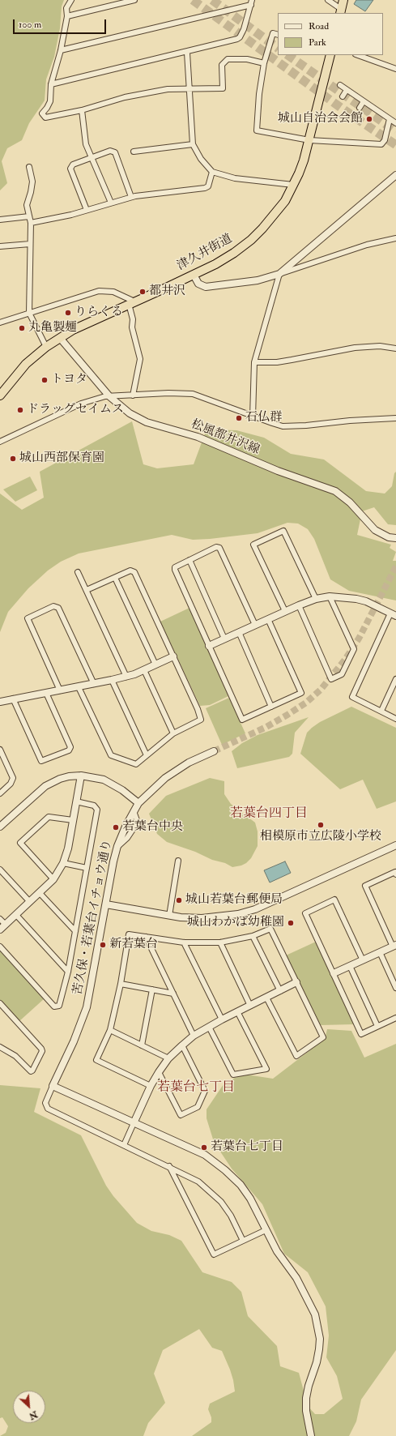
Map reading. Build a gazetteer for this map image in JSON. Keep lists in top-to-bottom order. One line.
{"streets":{"highway":["津久井街道"],"street":["松風都井沢線","苦久保・若葉台イチョウ通り"]},"crossings":[["津久井街道","松風都井沢線"]],"districts":["若葉台四丁目","若葉台七丁目"],"places":["城山自治会会館","都井沢","りらくる","丸亀製麺","トヨタ","ドラッグセイムス","石仏群","城山西部保育園","相模原市立広陵小学校","若葉台中央","城山若葉台郵便局","城山わかば幼稚園","新若葉台","若葉台七丁目"],"legend":["Road","Park"],"scale_bar":"100 m","north":"bottom right"}
